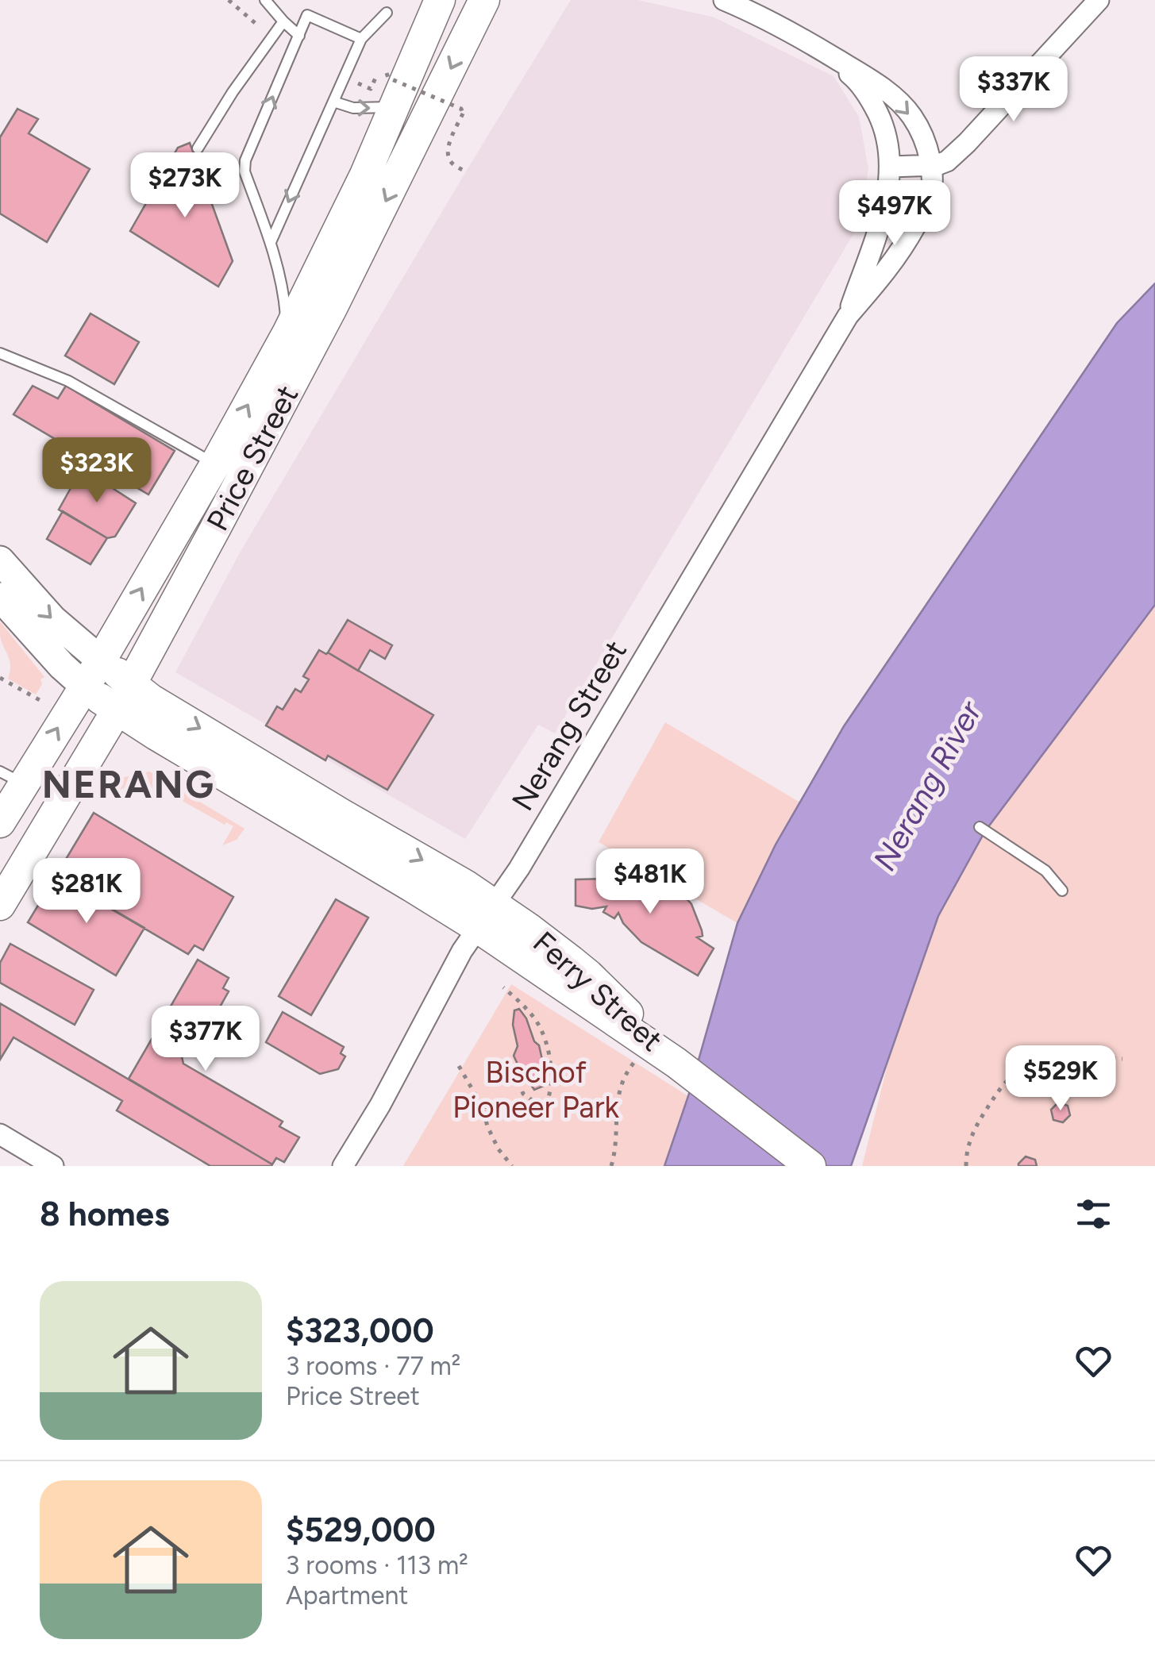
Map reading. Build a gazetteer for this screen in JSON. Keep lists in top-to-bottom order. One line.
{"streets":{"main road":["Price Street","Ferry Street"],"street":["Nerang Street"]},"crossings":[["Price Street","Ferry Street"],["Nerang Street","Ferry Street"]],"districts":["NERANG"],"water":["Nerang River"],"parks":["Bischof Pioneer Park"],"page":{"price":["$337K","$273K","$497K","$323K","$481K","$281K","$377K","$529K"],"heading":"8 homes","list":[{"name":"$323,000","note":"3 rooms · 77 m² · Price Street"},{"name":"$529,000","note":"3 rooms · 113 m² · Apartment"}]}}
